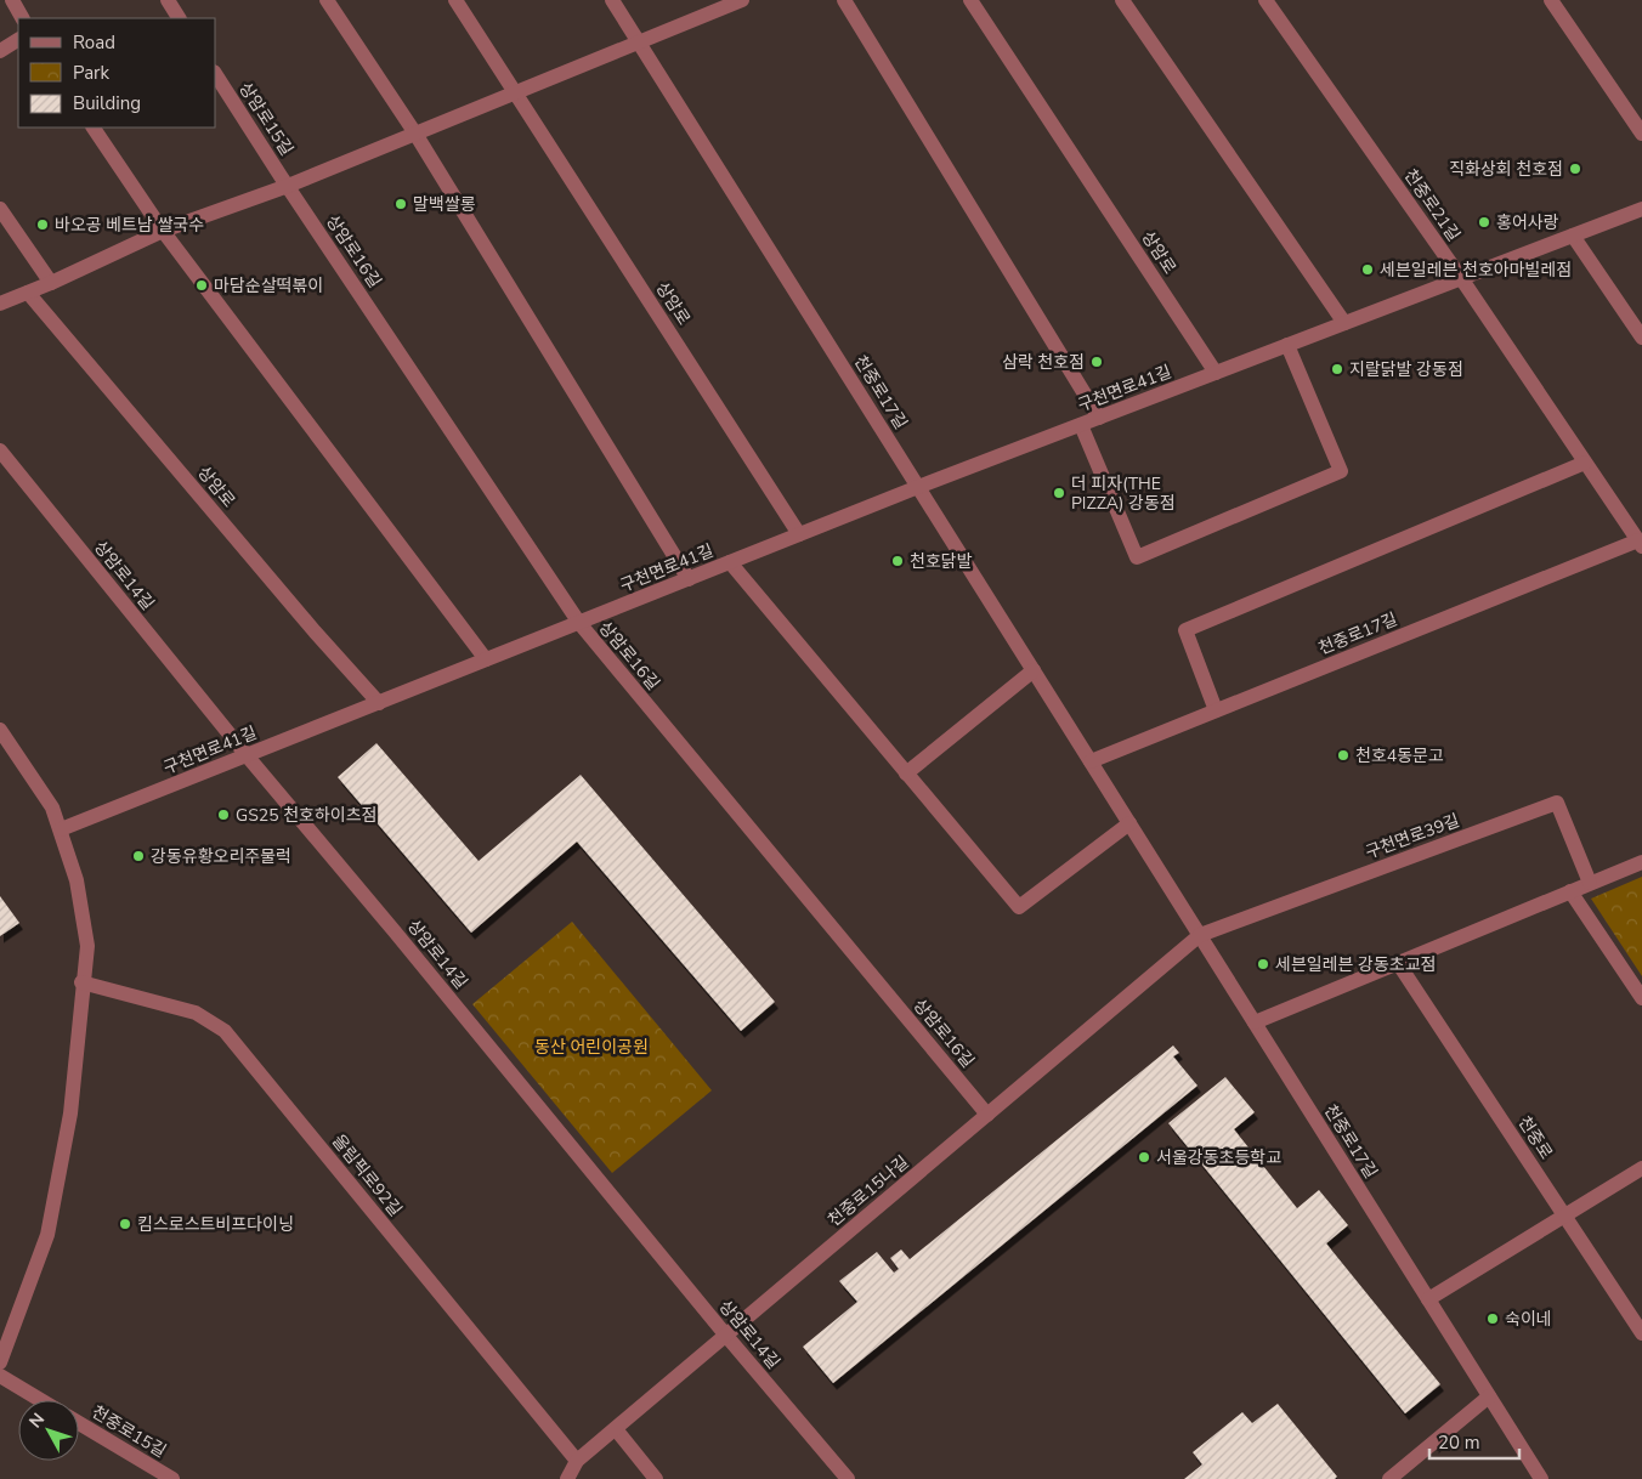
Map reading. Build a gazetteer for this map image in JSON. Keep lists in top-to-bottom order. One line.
{"streets":{"street":["상암로15길","천중로21길","상암로16길","상암로","구천면로41길","천중로17길","상암로14길","구천면로39길","천중로","올림픽로92길","천중로15나길","천중로15길"]},"crossings":[["상암로15길","상암로16길"],["천중로21길","구천면로41길"],["천중로21길","천중로17길"],["상암로16길","구천면로41길"],["상암로16길","천중로15나길"],["상암로","구천면로41길"],["구천면로41길","천중로17길"],["구천면로41길","상암로14길"],["천중로17길","구천면로39길"],["천중로17길","천중로15나길"],["상암로14길","천중로15나길"],["구천면로39길","천중로15나길"],["올림픽로92길","천중로15나길"]],"parks":["동산 어린이공원"],"places":["직화상회 천호점","말백쌀롱","홍어사랑","바오공 베트남 쌀국수","세븐일레븐 천호아마빌레점","마담순살떡볶이","삼락 천호점","지랄닭발 강동점","더 피자(THE PIZZA) 강동점","천호닭발","천호4동문고","GS25 천호하이츠점","강동유황오리주물럭","세븐일레븐 강동초교점","서울강동초등학교","킴스로스트비프다이닝","숙이네"],"legend":["Road","Park","Building"],"scale_bar":"20 m","north":"top left"}
